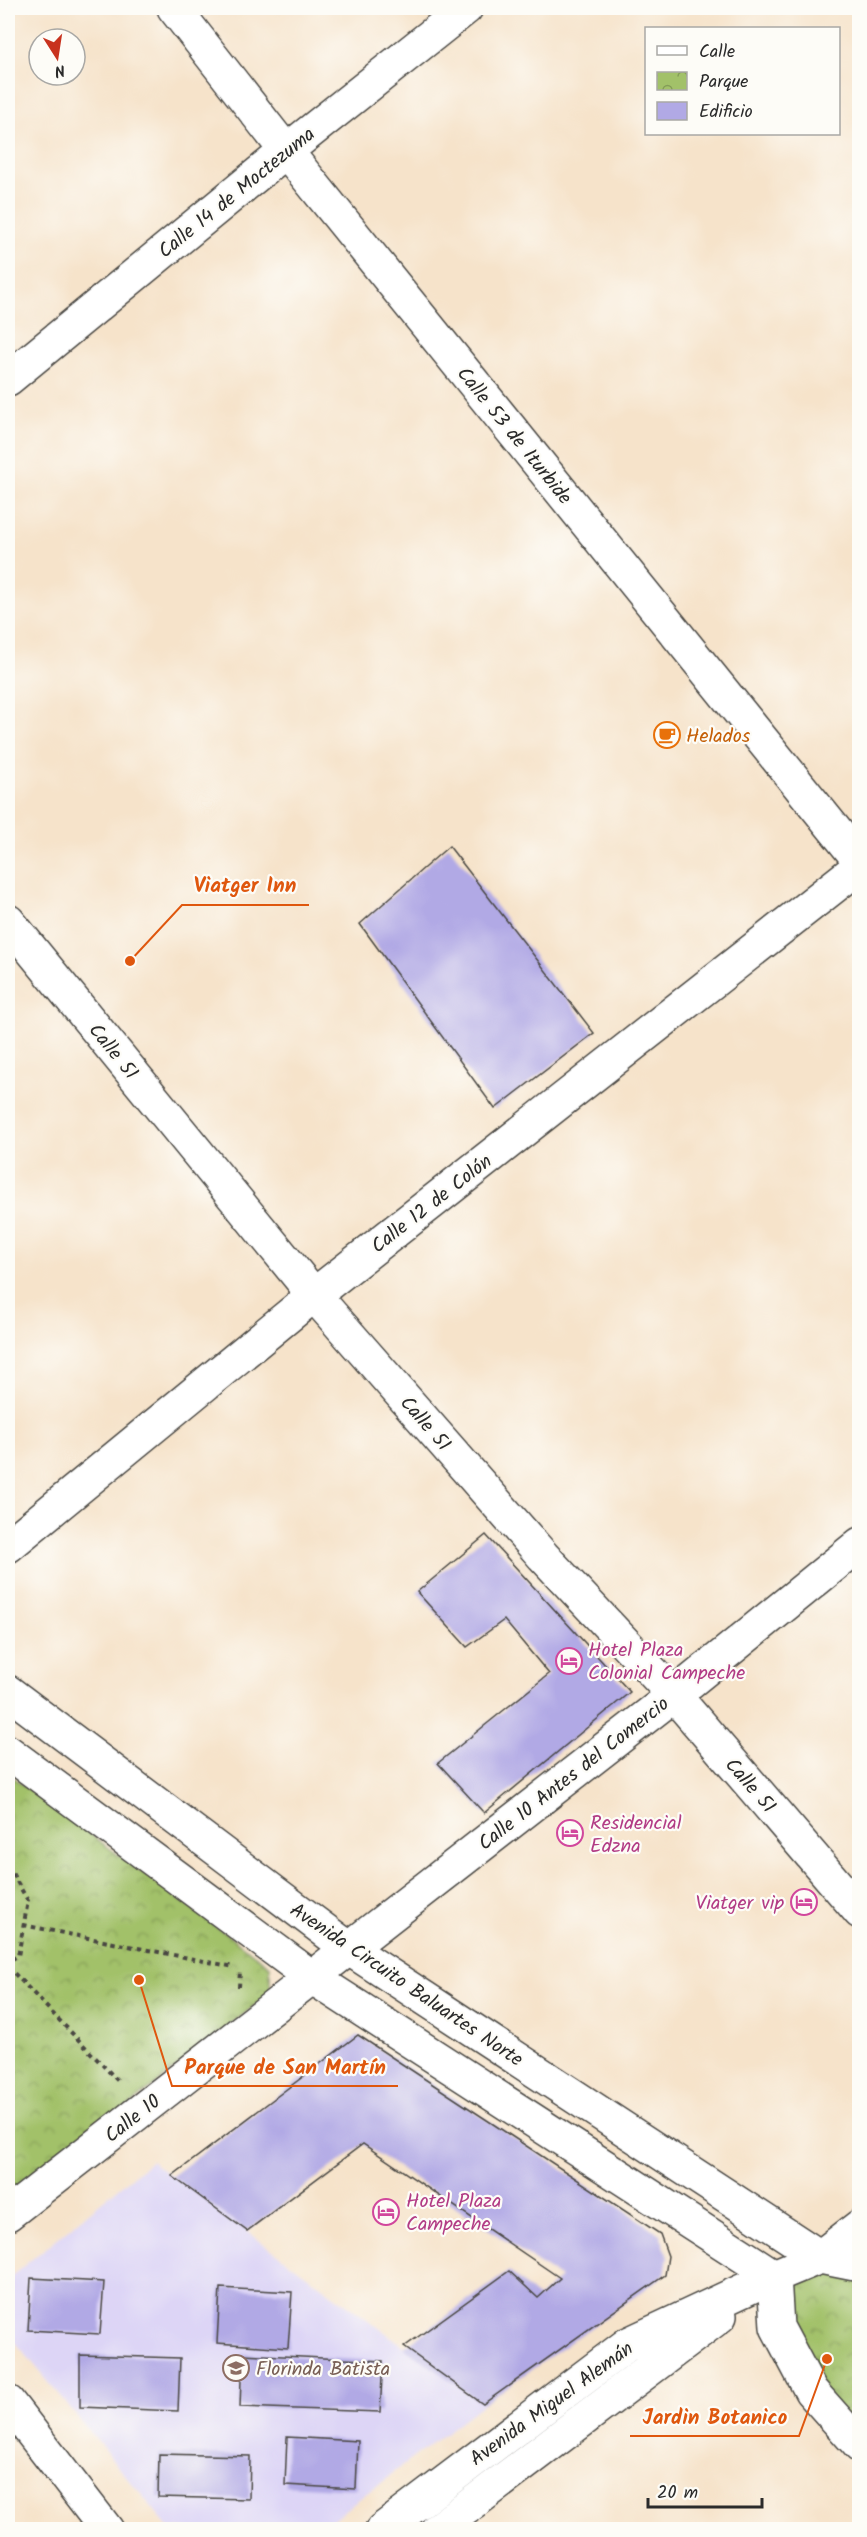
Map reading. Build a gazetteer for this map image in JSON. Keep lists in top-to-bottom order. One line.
{"streets":{"street":["Calle 14 de Moctezuma","Calle 53 de Iturbide","Calle 51","Calle 12 de Colón","Calle 10 Antes del Comercio","Avenida Circuito Baluartes Norte","Calle 10","Avenida Miguel Alemán"]},"crossings":[["Calle 14 de Moctezuma","Calle 53 de Iturbide"],["Calle 51","Calle 12 de Colón"],["Calle 51","Calle 10 Antes del Comercio"],["Calle 10 Antes del Comercio","Avenida Circuito Baluartes Norte"],["Calle 10 Antes del Comercio","Calle 10"]],"places":{"cafe":["Helados"],"other":["Viatger Inn","Parque de San Martín","Jardin Botanico"],"hotel":["Hotel Plaza Colonial Campeche","Residencial Edzna","Viatger vip","Hotel Plaza Campeche"],"school or university":["Florinda Batista"]},"legend":["Calle","Parque","Edificio"],"scale_bar":"20 m","north":"bottom"}
